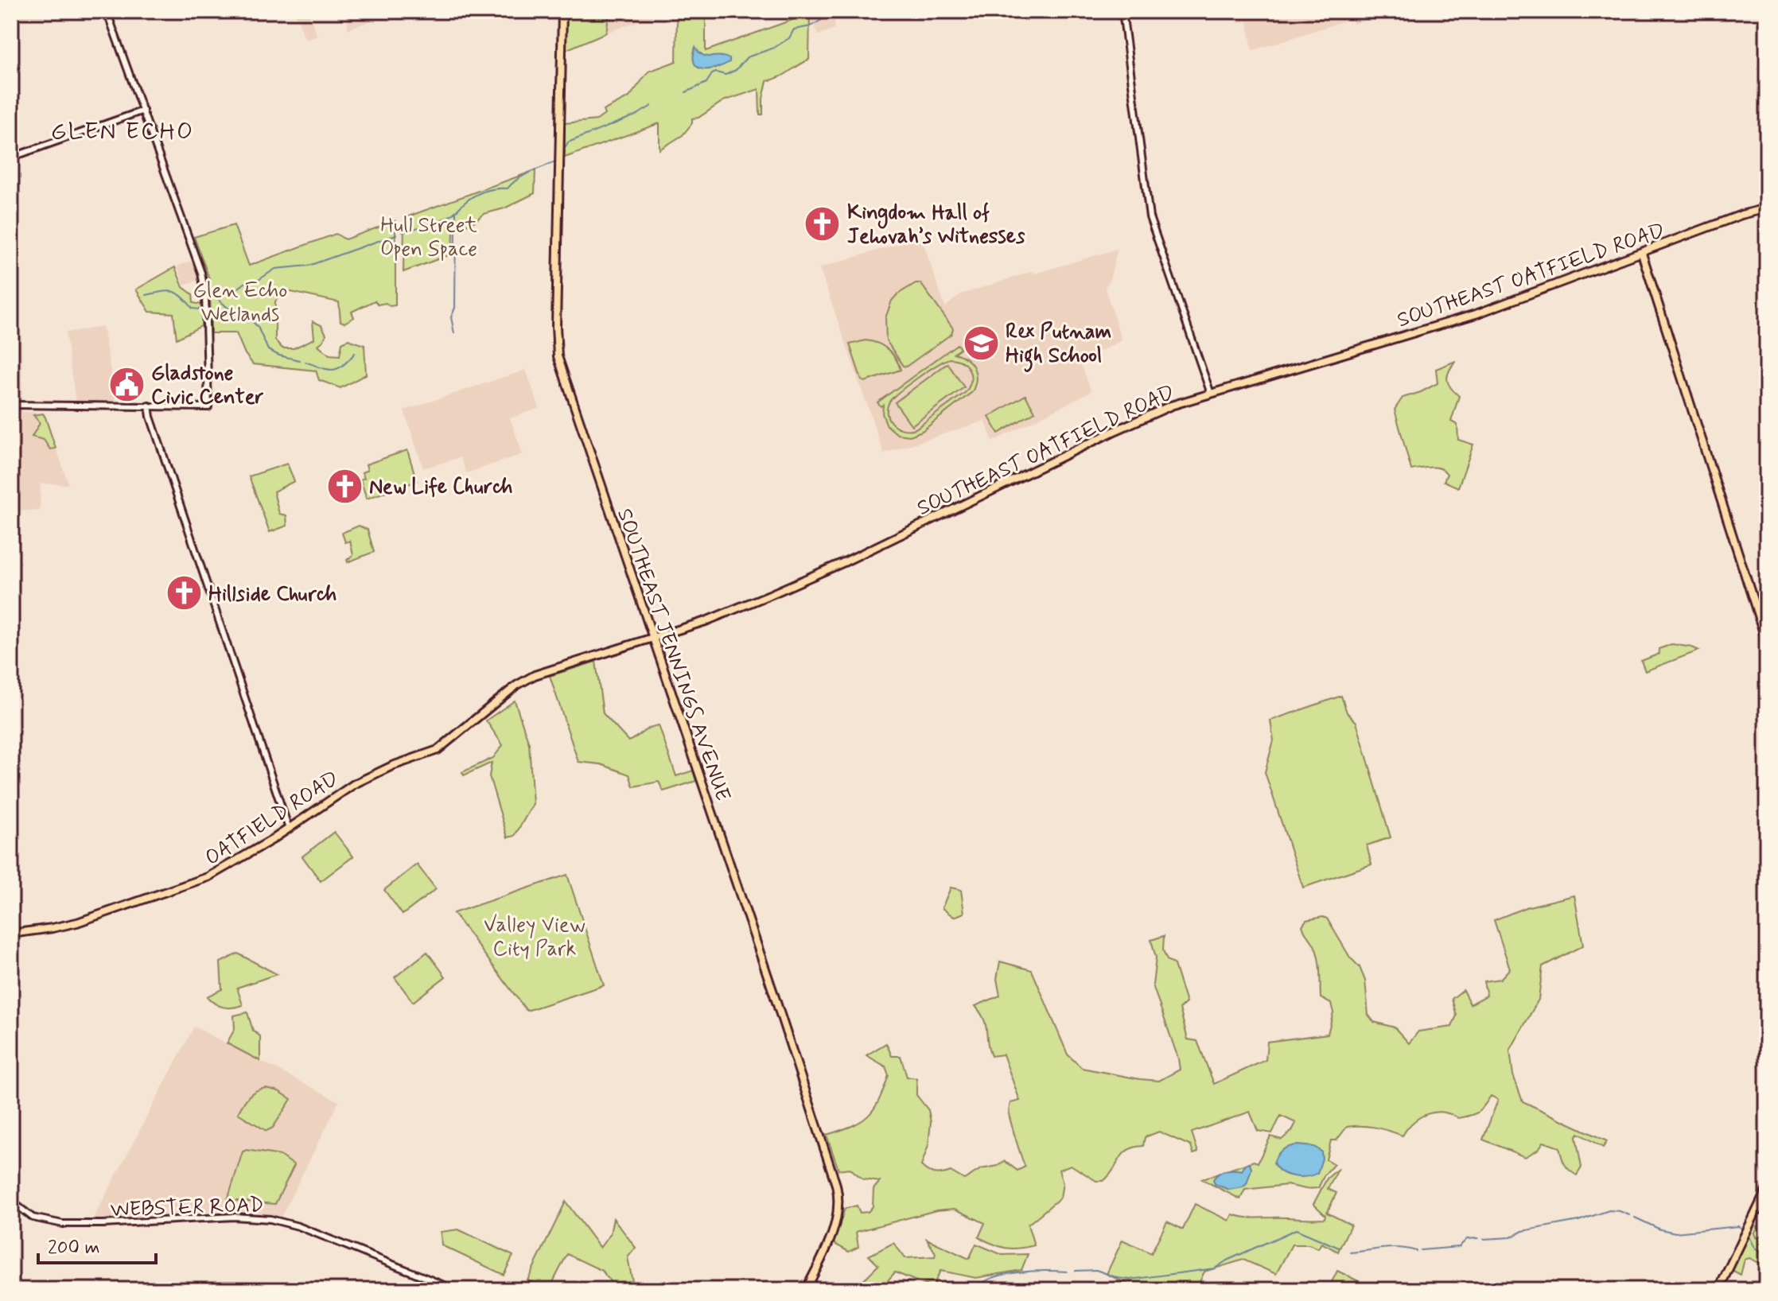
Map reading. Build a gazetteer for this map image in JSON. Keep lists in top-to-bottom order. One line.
{"streets":{"main road":["SOUTHEAST OATFIELD ROAD","SOUTHEAST JENNINGS AVENUE","OATFIELD ROAD"],"street":["WEBSTER ROAD"]},"crossings":[["SOUTHEAST OATFIELD ROAD","SOUTHEAST JENNINGS AVENUE"],["SOUTHEAST OATFIELD ROAD","OATFIELD ROAD"]],"districts":["GLEN ECHO"],"parks":["Hull Street Open Space","Glen Echo Wetlands","Valley View City Park"],"places":{"church":["Kingdom Hall of Jehovah’s Witnesses","New Life Church","Hillside Church"],"school or university":["Rex Putnam High School"],"public building":["Gladstone Civic Center"]},"scale_bar":"200 m"}
